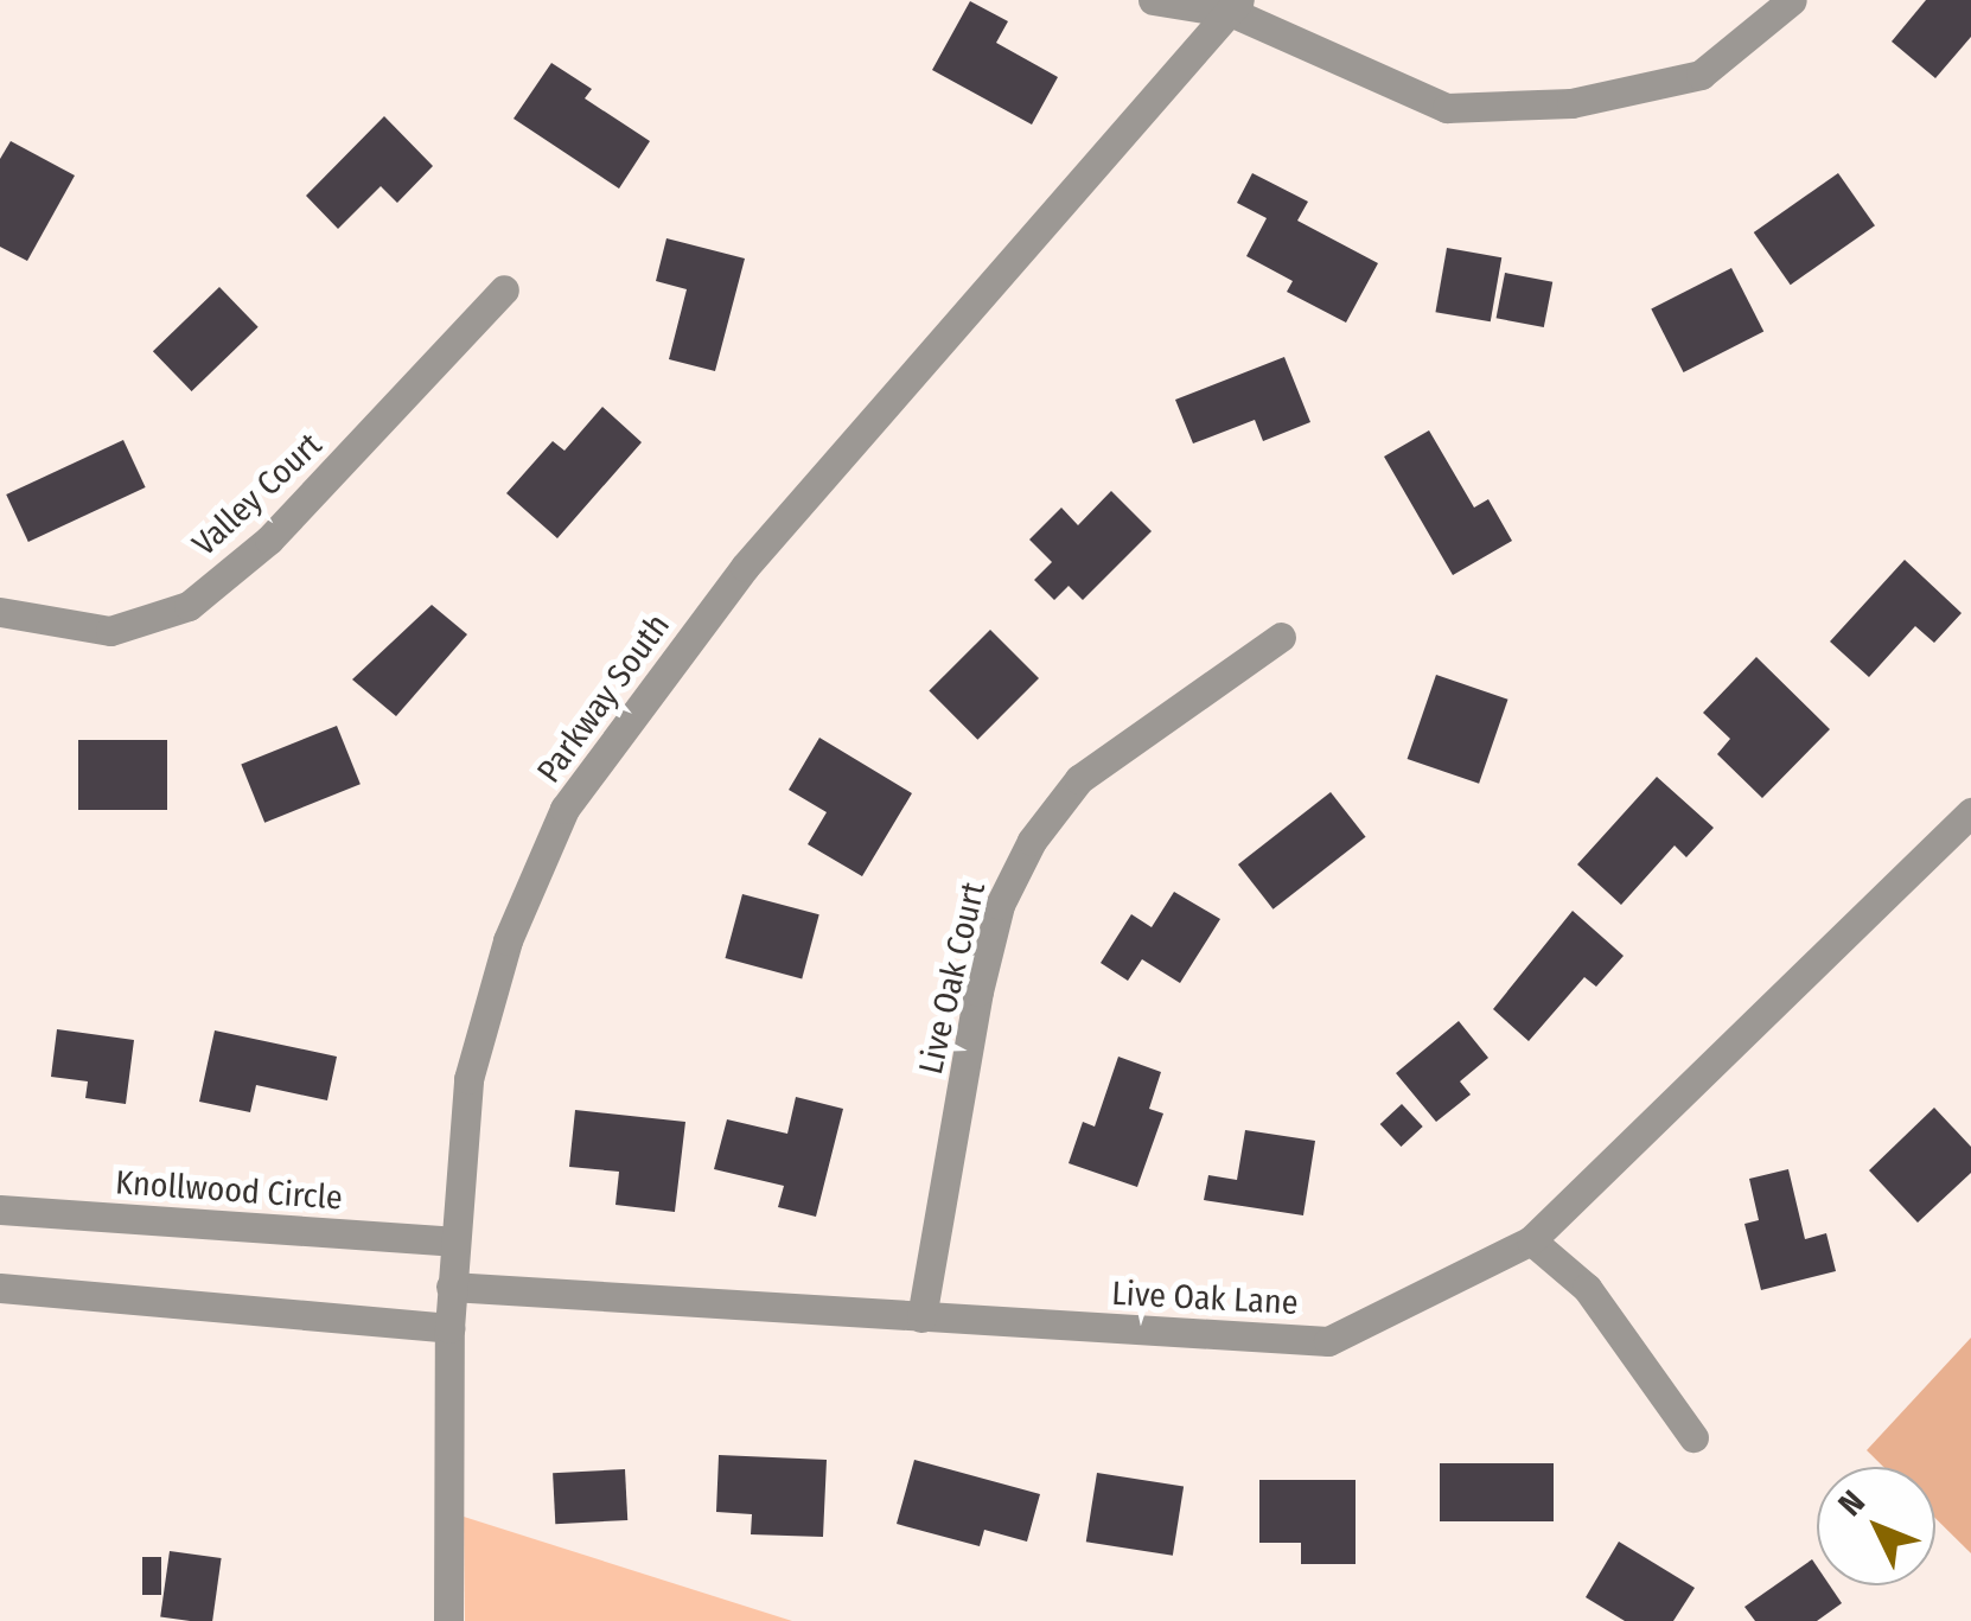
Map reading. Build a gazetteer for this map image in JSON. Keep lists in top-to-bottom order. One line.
{"streets":{"street":["Valley Court","Parkway South","Live Oak Court","Knollwood Circle","Live Oak Lane"]},"crossings":[["Parkway South","Knollwood Circle"],["Parkway South","Live Oak Lane"],["Live Oak Court","Live Oak Lane"]],"north":"top left"}
